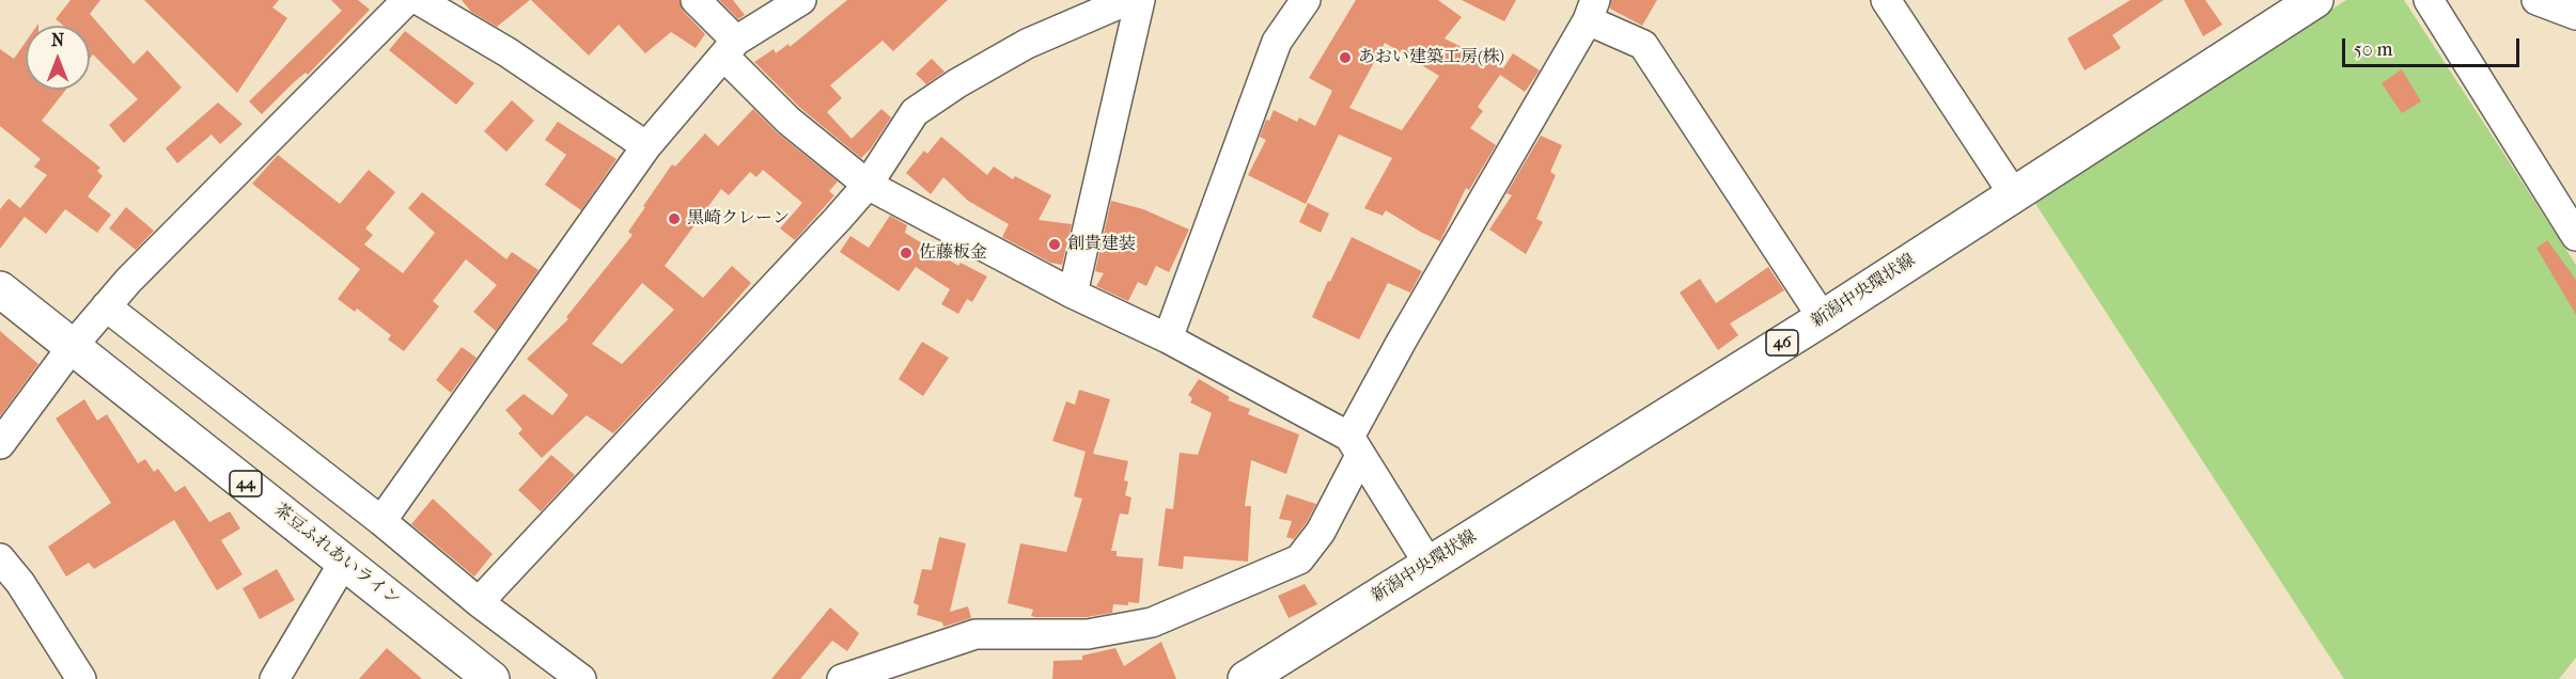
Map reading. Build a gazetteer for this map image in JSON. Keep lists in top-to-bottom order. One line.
{"streets":{"main road":["新潟中央環状線","46","44","茶豆ふれあいライン"]},"places":["あおい建築工房(株)","黒崎クレーン","創貴建装","佐藤板金"],"scale_bar":"50 m","north":"top"}
